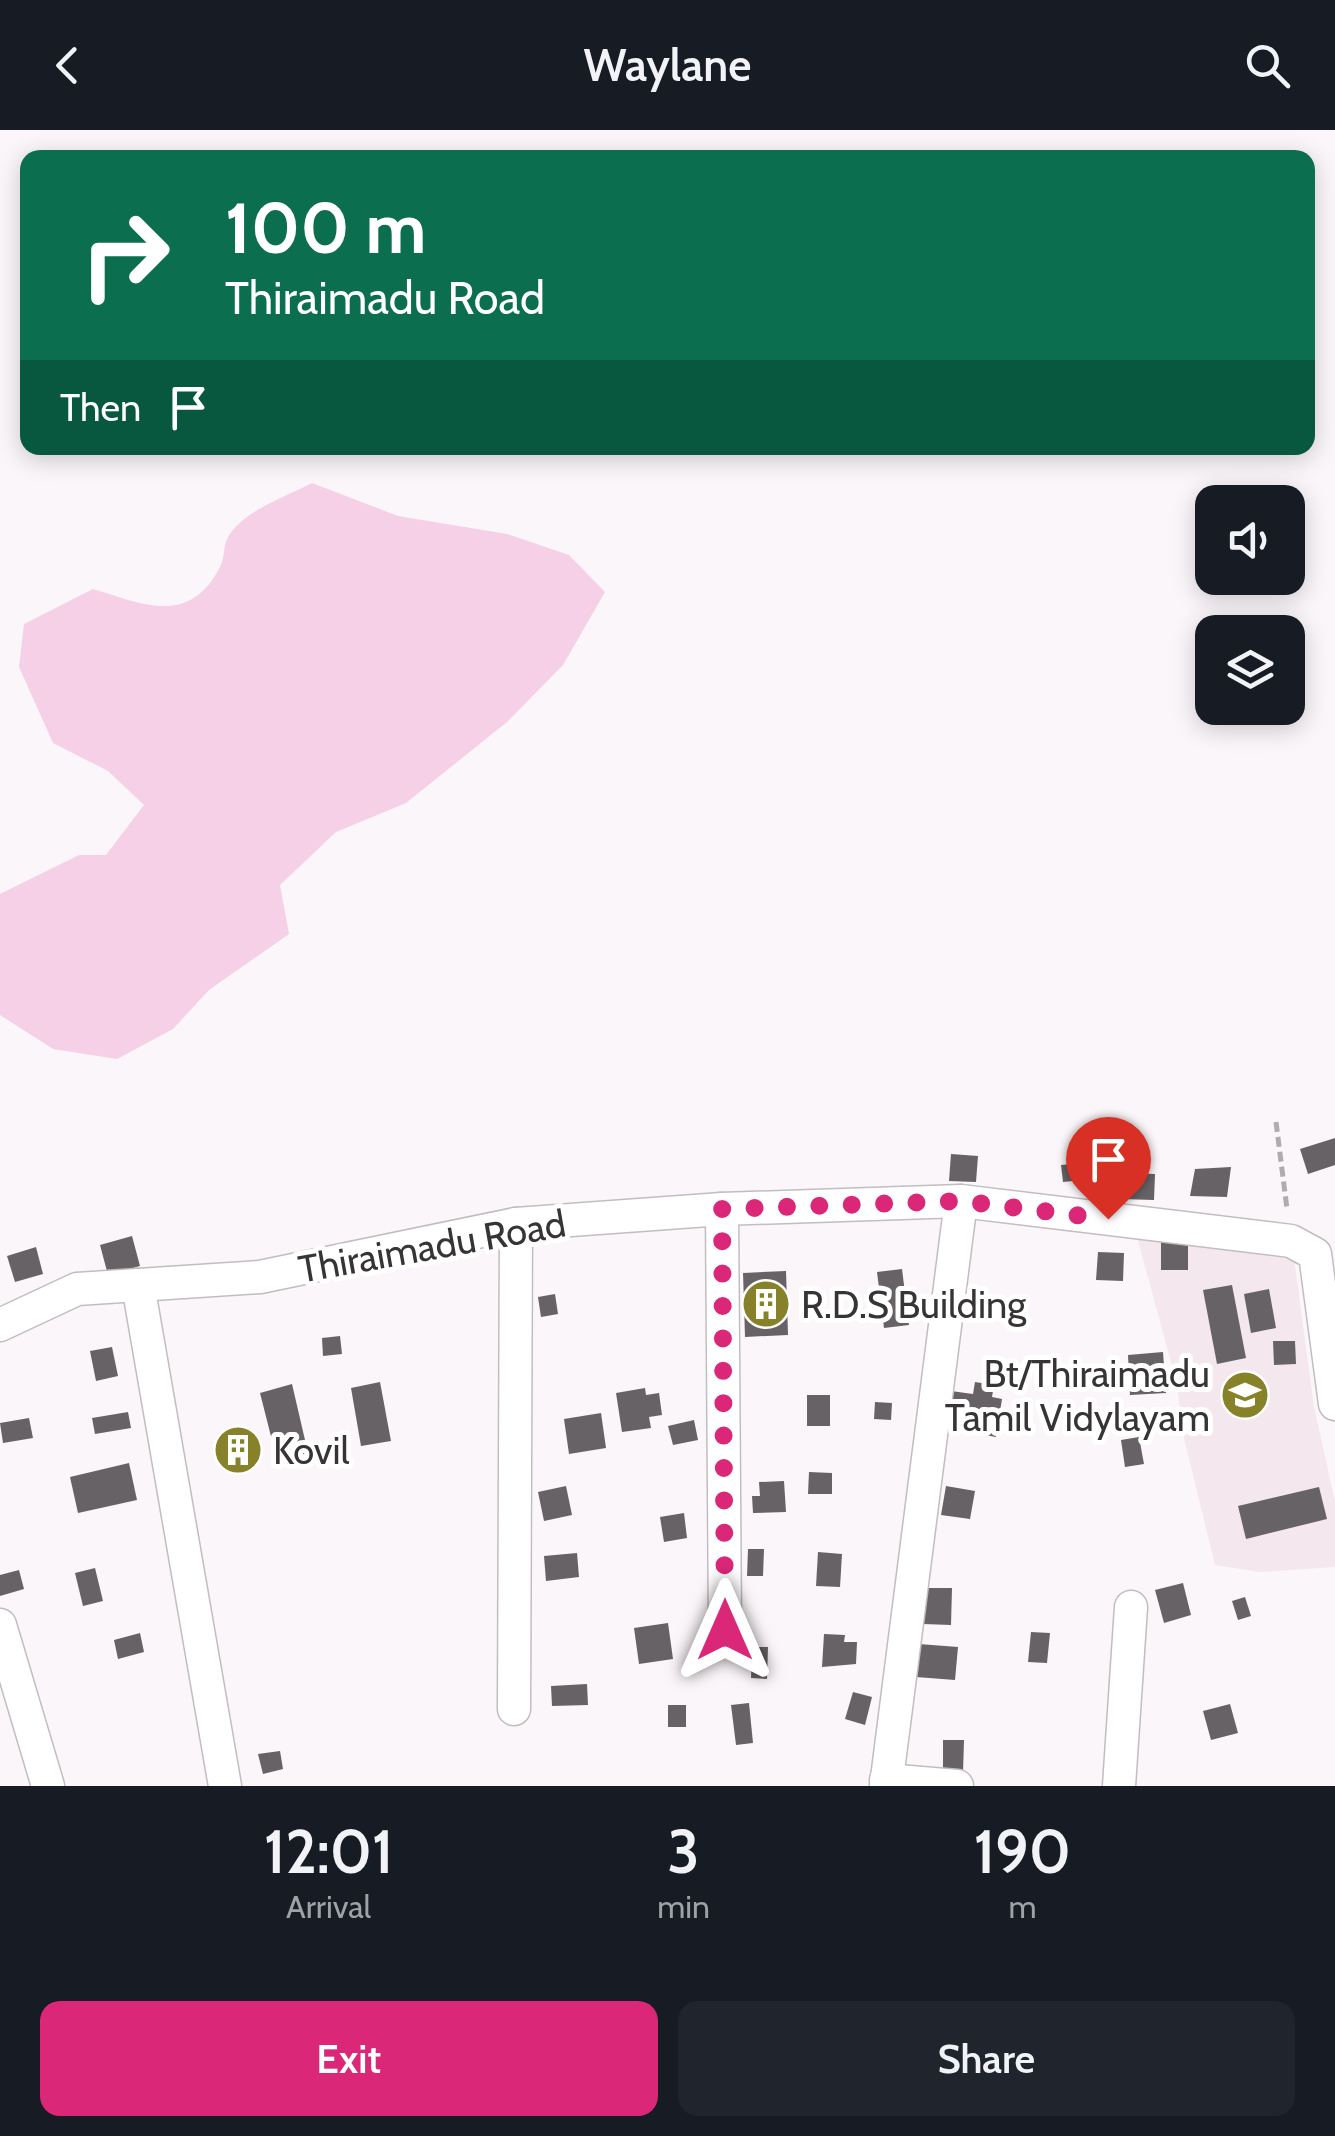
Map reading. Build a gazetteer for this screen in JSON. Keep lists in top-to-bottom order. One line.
{"streets":{"street":["Thiraimadu Road"]},"places":{"building":["R.D.S Building","Kovil"],"school or university":["Bt/Thiraimadu Tamil Vidylayam"]},"page":{"header":"Waylane","turn":["100 m","Thiraimadu Road"],"then":"Then","eta":["12:01","Arrival","3","min","190","m"],"buttons":["Exit","Share"]}}
